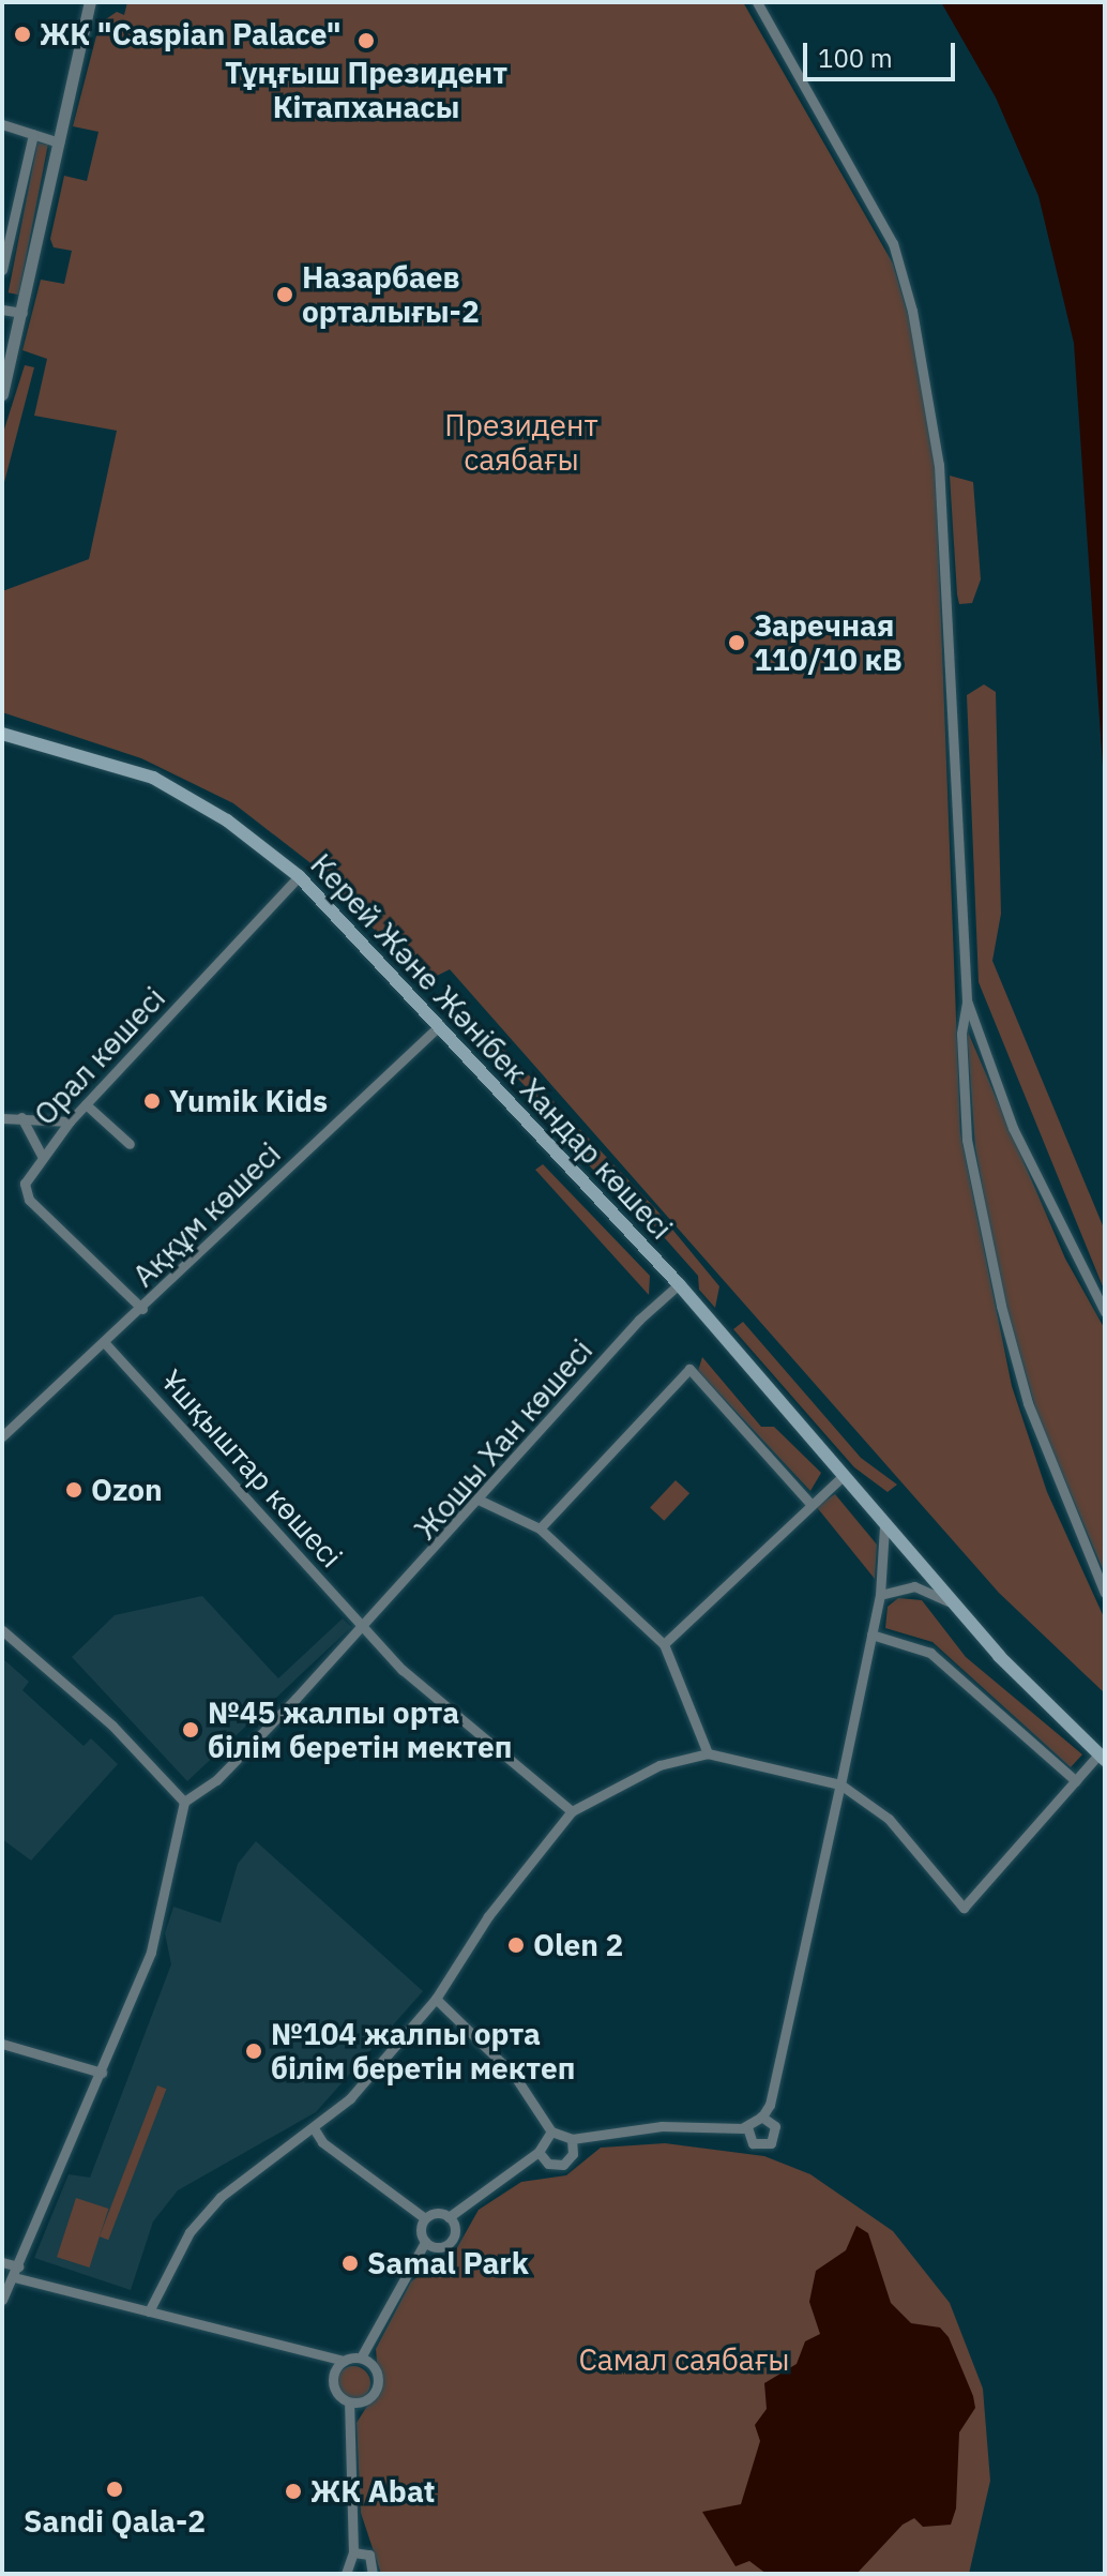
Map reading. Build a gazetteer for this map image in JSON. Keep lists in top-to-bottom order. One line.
{"streets":{"main road":["Керей Және Жәнібек Хандар көшесі"],"street":["Орал көшесі","Аққұм көшесі","Жошы Хан көшесі","Ұшқыштар көшесі"]},"crossings":[["Керей Және Жәнібек Хандар көшесі","Орал көшесі"],["Керей Және Жәнібек Хандар көшесі","Аққұм көшесі"],["Керей Және Жәнібек Хандар көшесі","Жошы Хан көшесі"],["Орал көшесі","Аққұм көшесі"],["Аққұм көшесі","Ұшқыштар көшесі"],["Жошы Хан көшесі","Ұшқыштар көшесі"]],"parks":["Президент саябағы","Самал саябағы"],"places":["ЖК \"Caspian Palace\"","Тұңғыш Президент Кітапханасы","Назарбаев орталығы-2","Заречная 110/10 кВ","Yumik Kids","Ozon","№45 жалпы орта білім беретін мектеп","Olen 2","№104 жалпы орта білім беретін мектеп","Samal Park","Sandi Qala-2","ЖК Abat"],"scale_bar":"100 m"}
